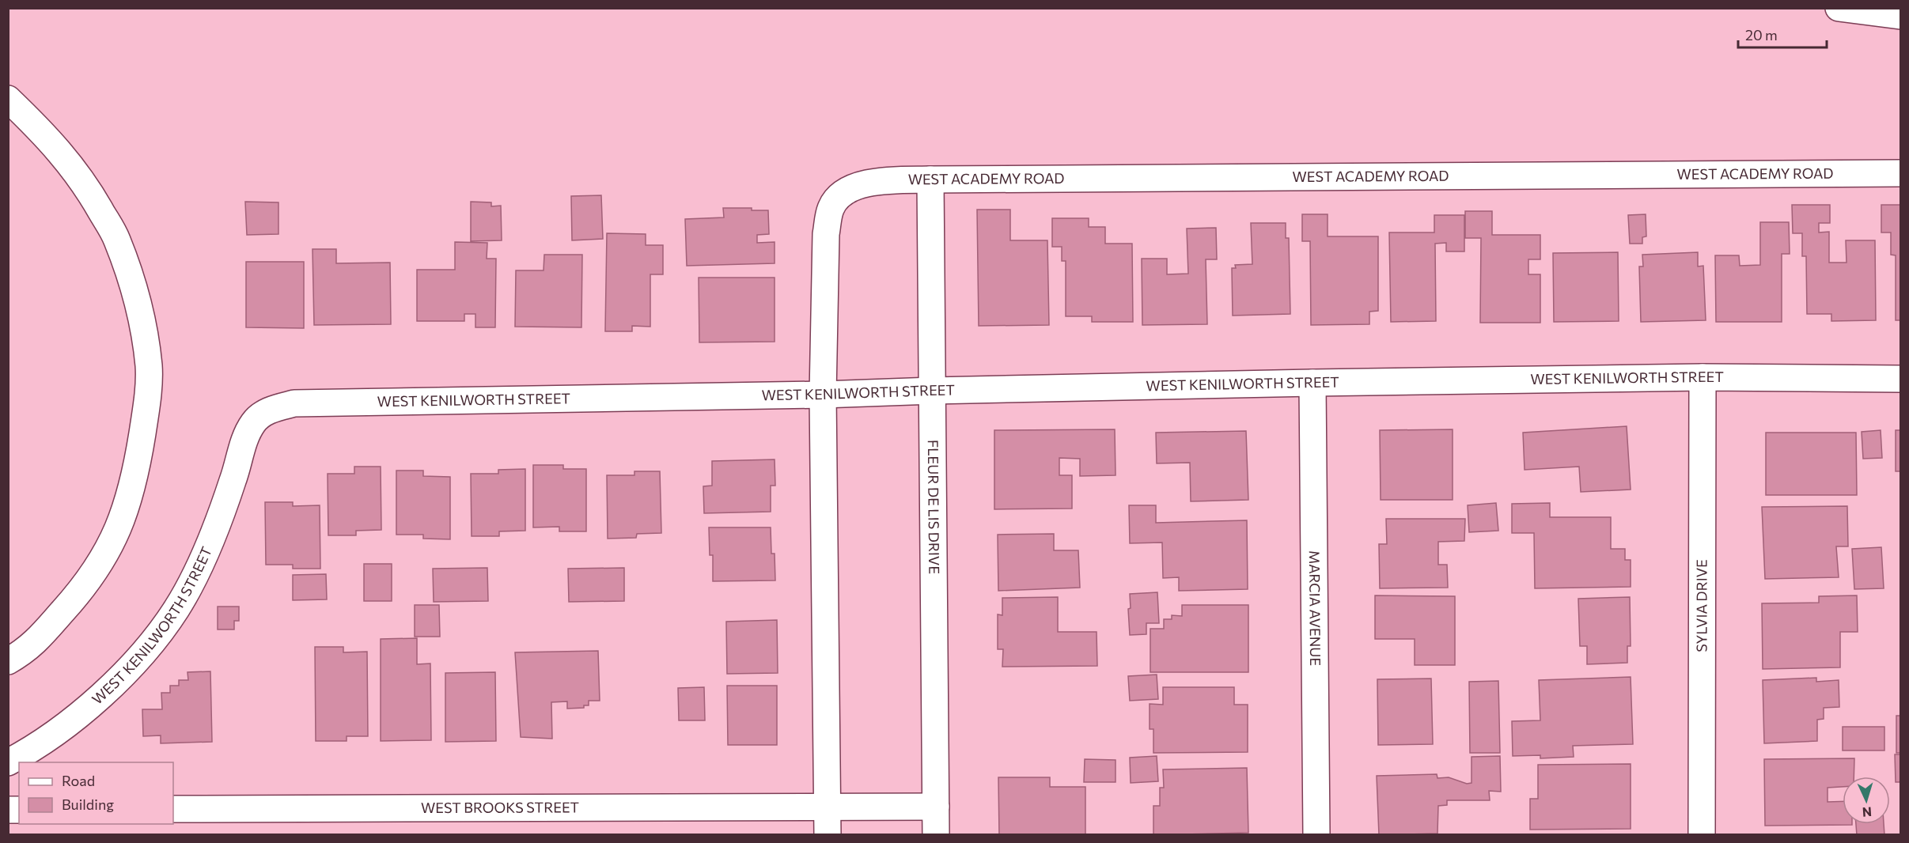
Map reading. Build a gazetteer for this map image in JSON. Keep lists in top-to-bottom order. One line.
{"streets":{"main road":["WEST ACADEMY ROAD","WEST KENILWORTH STREET","FLEUR DE LIS DRIVE","SYLVIA DRIVE","MARCIA AVENUE","WEST BROOKS STREET"]},"crossings":[["WEST ACADEMY ROAD","WEST KENILWORTH STREET"],["WEST ACADEMY ROAD","FLEUR DE LIS DRIVE"],["WEST KENILWORTH STREET","FLEUR DE LIS DRIVE"],["WEST KENILWORTH STREET","SYLVIA DRIVE"],["WEST KENILWORTH STREET","MARCIA AVENUE"],["FLEUR DE LIS DRIVE","WEST BROOKS STREET"]],"legend":["Road","Building"],"scale_bar":"20 m","north":"bottom"}
